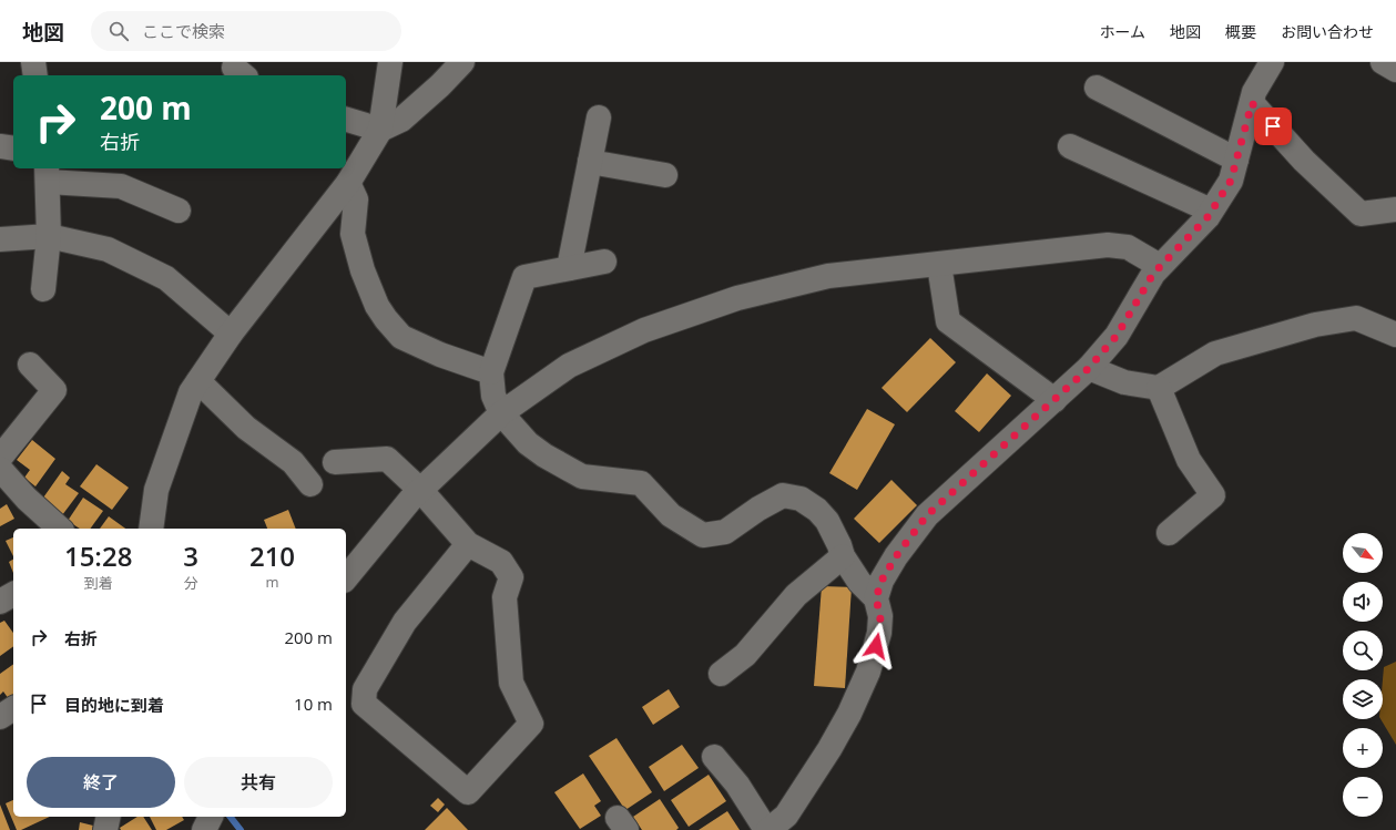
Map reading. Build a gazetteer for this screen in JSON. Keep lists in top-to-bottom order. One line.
{"north":"bottom right","page":{"header":"地図","search":"ここで検索","nav":["ホーム","地図","概要","お問い合わせ"],"turn":["200 m","右折"],"eta":["15:28","到着","3","分","210","m"],"map_buttons":["+","−"],"list":[{"name":"右折","value":"200 m"},{"name":"目的地に到着","value":"10 m"}],"buttons":["終了","共有"]}}
